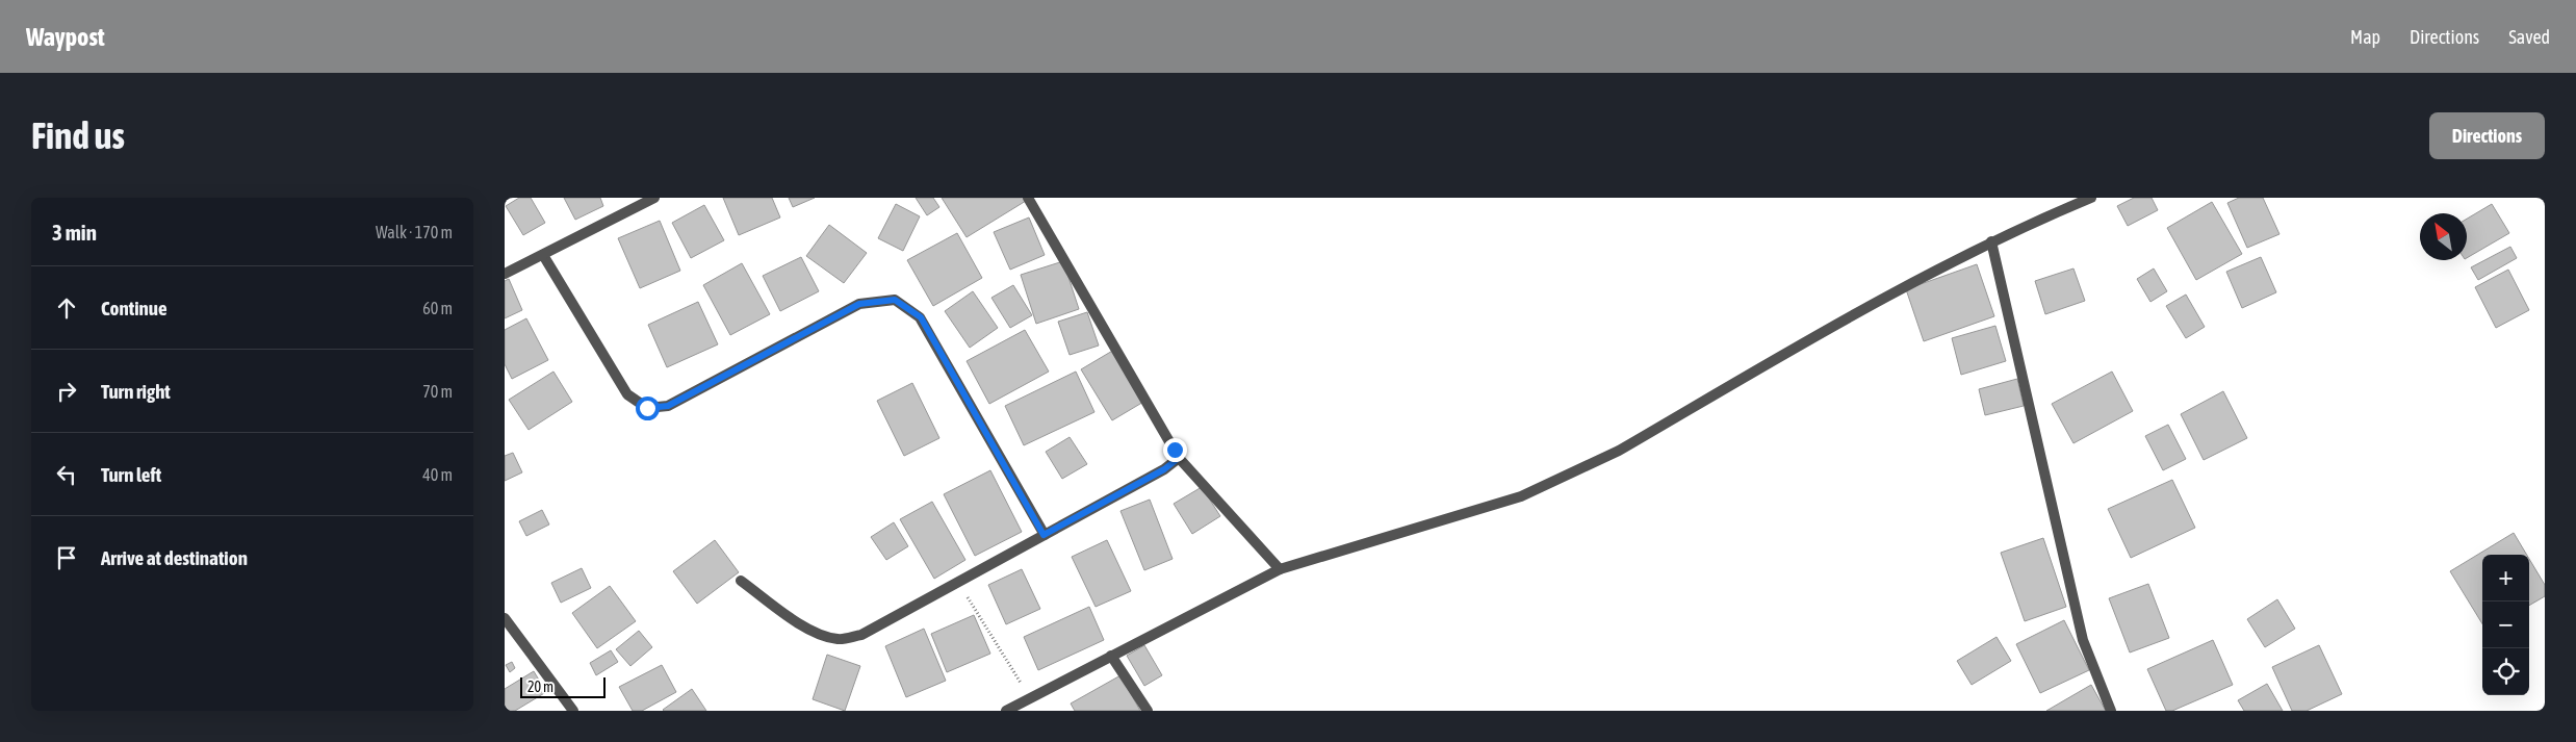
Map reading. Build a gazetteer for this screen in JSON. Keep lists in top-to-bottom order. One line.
{"scale_bar":"20 m","north":"top left","page":{"header":"Waypost","nav":["Map","Directions","Saved"],"buttons":"Directions","title":"Find us","heading":["3 min","Walk · 170 m"],"list":[["Continue","60 m"],["Turn right","70 m"],["Turn left","40 m"],"Arrive at destination"],"map_buttons":["+","−"],"scale":"20 m"}}
